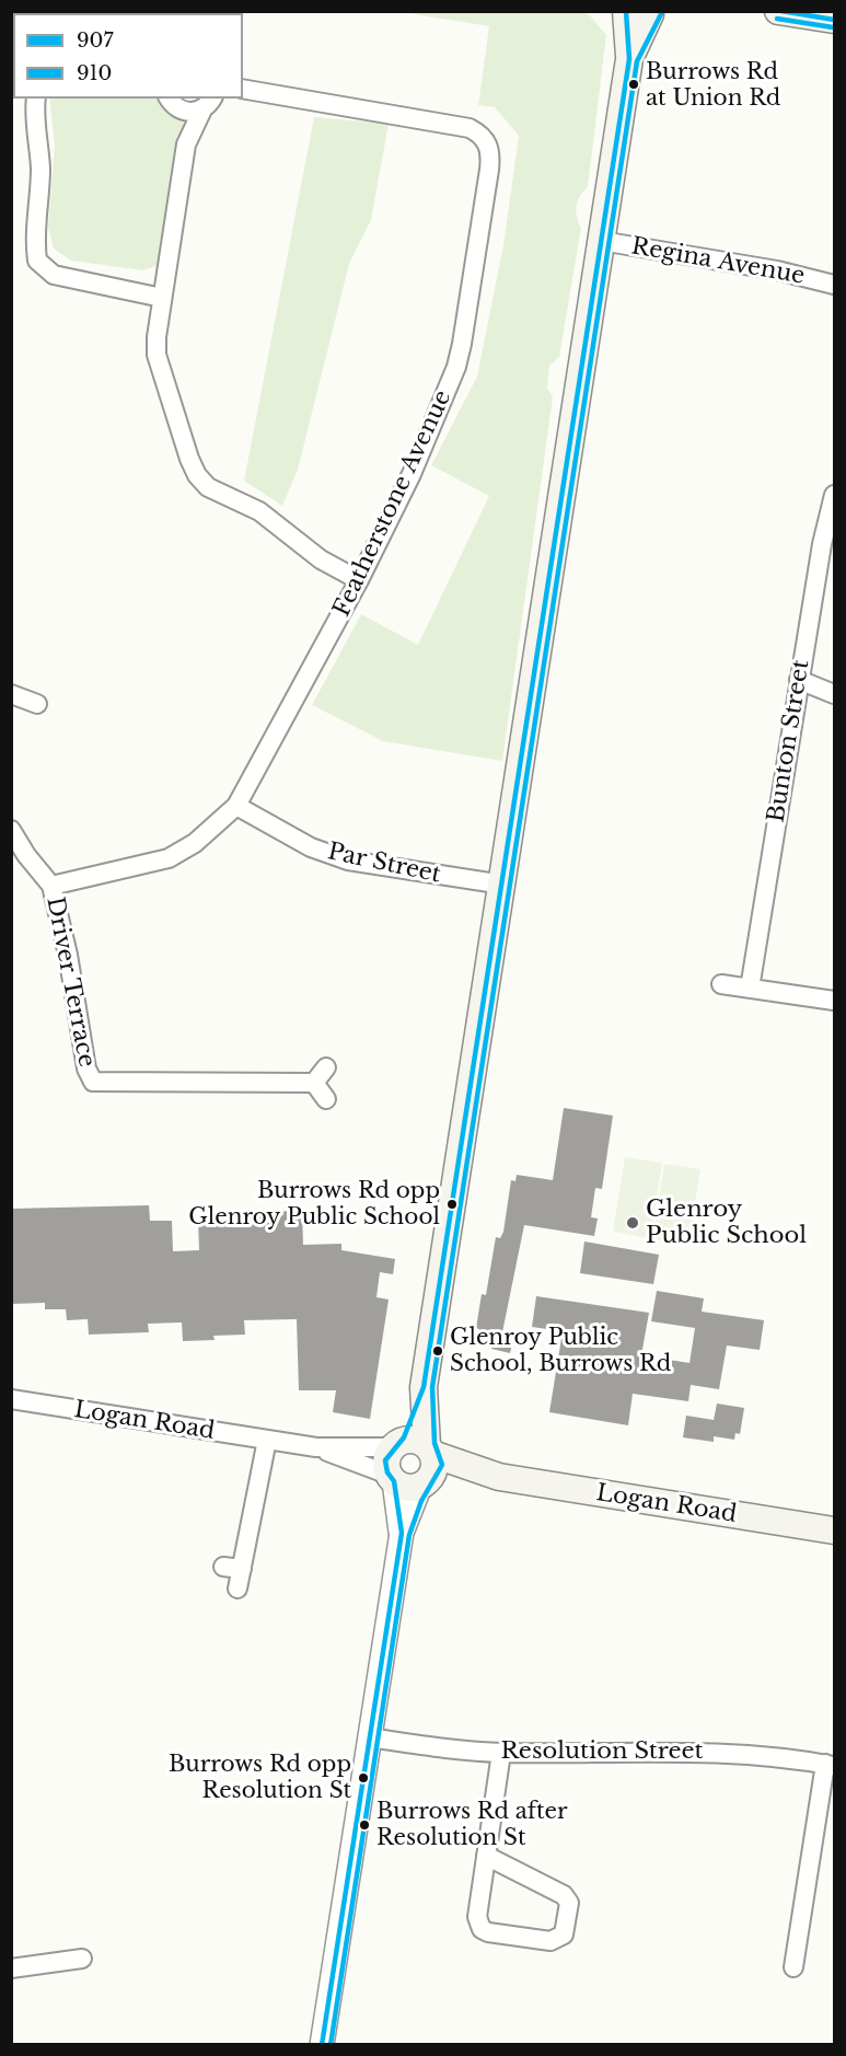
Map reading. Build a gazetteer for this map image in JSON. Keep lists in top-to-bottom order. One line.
{"streets":{"main road":["Logan Road"],"street":["Regina Avenue","Featherstone Avenue","Bunton Street","Par Street","Driver Terrace","Resolution Street"]},"crossings":[["Featherstone Avenue","Par Street"],["Featherstone Avenue","Driver Terrace"]],"places":["Burrows Rd at Union Rd","Burrows Rd opp Glenroy Public School","Glenroy Public School","Glenroy Public School, Burrows Rd","Burrows Rd opp Resolution St","Burrows Rd after Resolution St"],"lines":["transit line 907","transit line 910"],"legend":["907","910"]}
